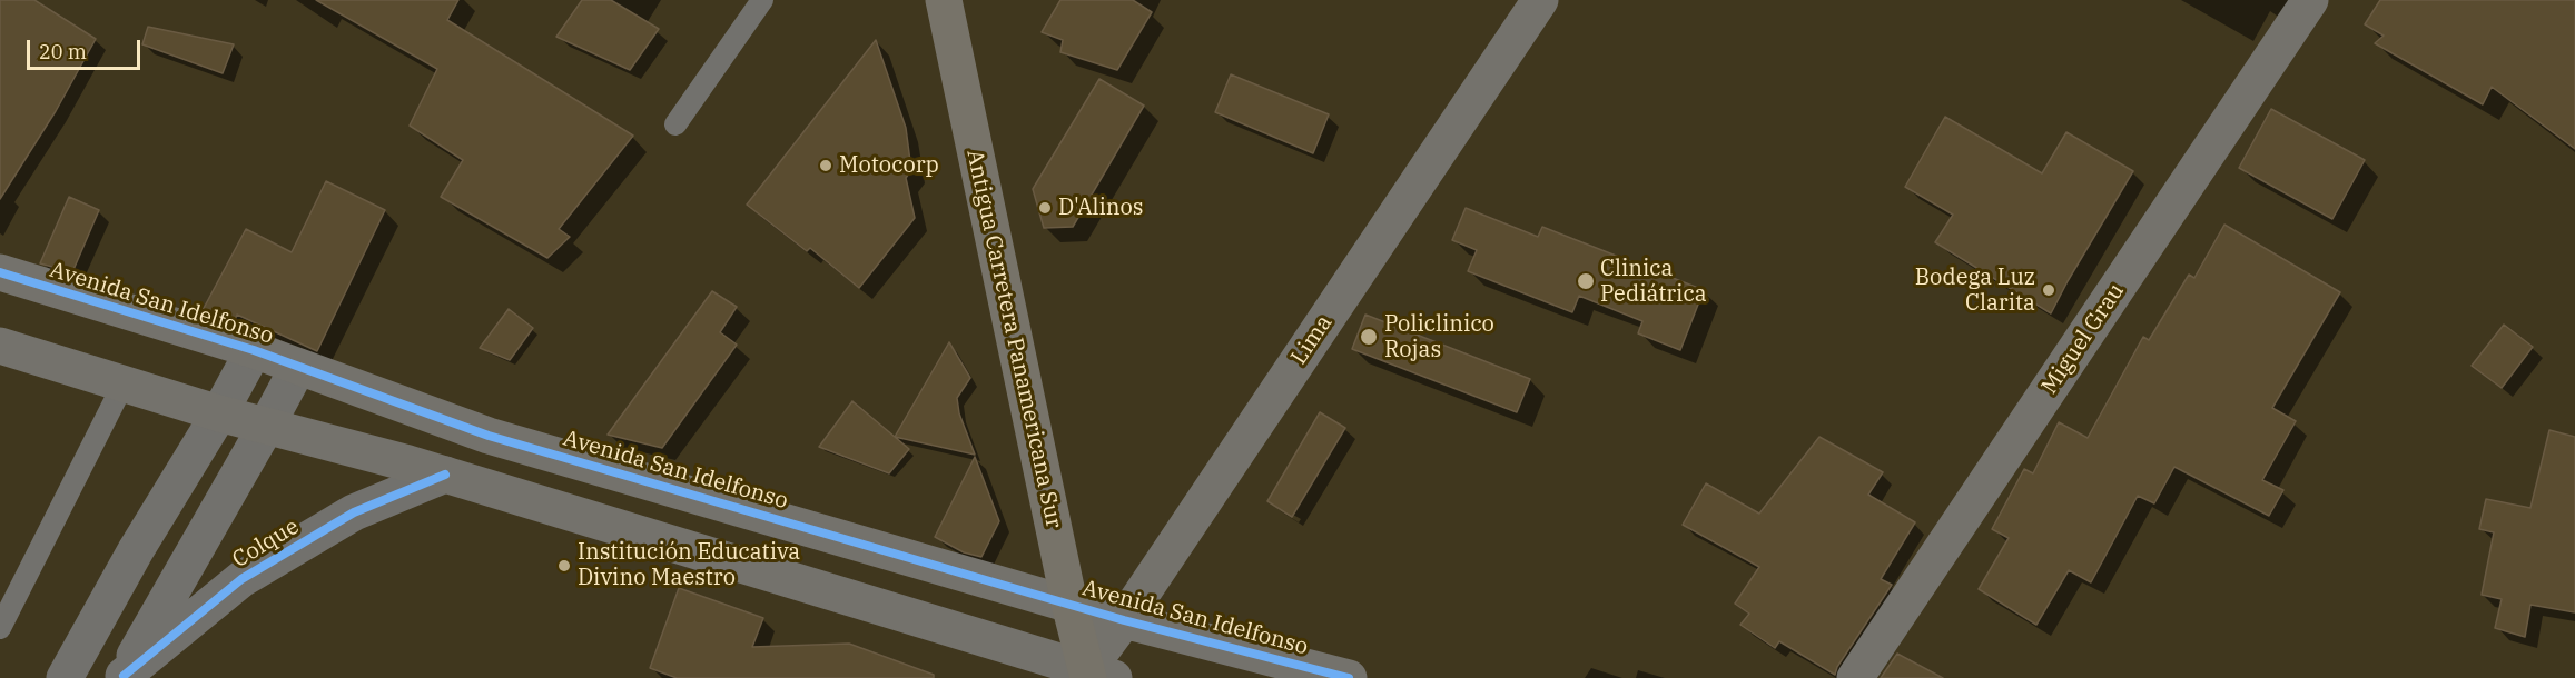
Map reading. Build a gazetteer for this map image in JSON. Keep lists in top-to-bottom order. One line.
{"streets":{"highway":["Antigua Carretera Panamericana Sur"],"street":["Avenida San Idelfonso","Miguel Grau","Lima","Colque"]},"crossings":[["Avenida San Idelfonso","Antigua Carretera Panamericana Sur"],["Avenida San Idelfonso","Lima"],["Avenida San Idelfonso","Colque"],["Antigua Carretera Panamericana Sur","Lima"]],"places":["Motocorp","D'Alinos","Clinica Pediátrica","Bodega Luz Clarita","Policlinico Rojas","Institución Educativa Divino Maestro"],"scale_bar":"20 m"}
